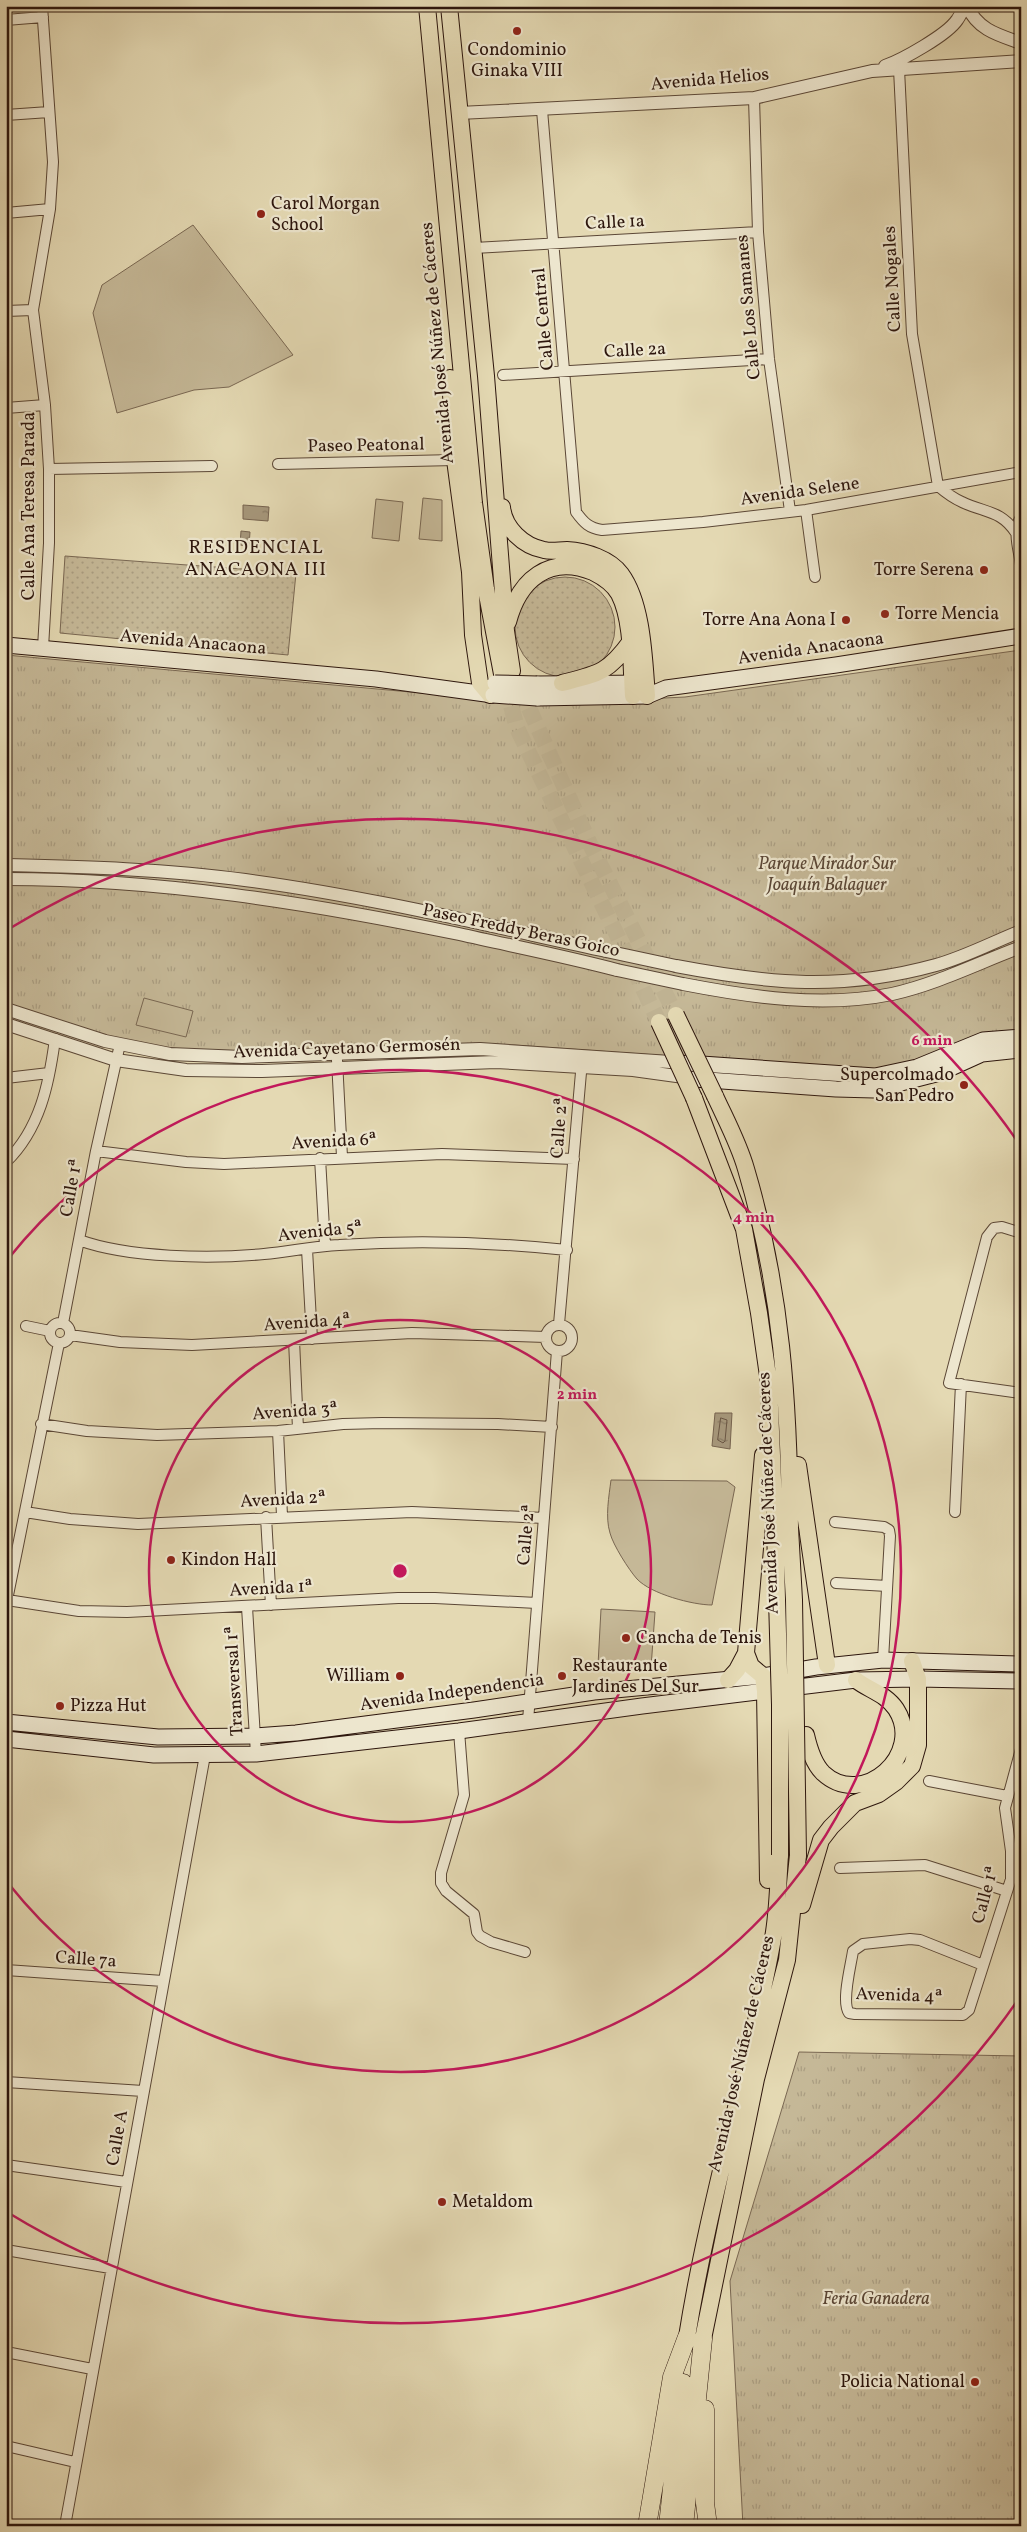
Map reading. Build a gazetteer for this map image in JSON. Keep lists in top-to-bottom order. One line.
{"streets":{"main road":["Avenida José Núñez de Cáceres","Avenida Anacaona","Avenida Independencia"],"street":["Avenida Helios","Calle 1a","Calle Nogales","Calle Los Samanes","Calle Central","Calle 2a","Paseo Peatonal","Avenida Selene","Calle Ana Teresa Parada","Paseo Freddy Beras Goico","Avenida Cayetano Germosén","Calle 2ª","Avenida 6ª","Calle 1ª","Avenida 5ª","Avenida 4ª","Avenida 3ª","Avenida 2ª","Avenida 1ª","Transversal 1ª","Calle 7a","Calle A"]},"crossings":[["Avenida Helios","Calle Nogales"],["Avenida Helios","Calle Los Samanes"],["Avenida Helios","Calle Central"],["Calle 1a","Calle Los Samanes"],["Calle 1a","Calle Central"],["Calle Nogales","Avenida Selene"],["Calle Los Samanes","Calle 2a"],["Calle Los Samanes","Avenida Selene"],["Calle Central","Calle 2a"],["Calle Central","Avenida Selene"],["Avenida José Núñez de Cáceres","Avenida Anacaona"],["Calle Ana Teresa Parada","Avenida Anacaona"],["Avenida Cayetano Germosén","Calle 2ª"],["Avenida Cayetano Germosén","Calle 1ª"],["Calle 2ª","Avenida 6ª"],["Calle 2ª","Avenida 5ª"],["Calle 2ª","Avenida 4ª"],["Calle 2ª","Avenida 3ª"],["Calle 2ª","Avenida 2ª"],["Calle 2ª","Avenida 1ª"],["Calle 2ª","Avenida Independencia"],["Avenida 6ª","Calle 1ª"],["Calle 1ª","Avenida 5ª"],["Calle 1ª","Avenida 4ª"],["Avenida 1ª","Transversal 1ª"],["Transversal 1ª","Avenida Independencia"],["Avenida Independencia","Calle A"],["Calle 7a","Calle A"]],"districts":["RESIDENCIAL ANACAONA III"],"parks":["Parque Mirador Sur Joaquín Balaguer","Feria Ganadera"],"places":["Condominio Ginaka VIII","Carol Morgan School","Torre Serena","Torre Mencia","Torre Ana Aona I","Supercolmado San Pedro","Kindon Hall","Cancha de Tenis","William","Restaurante Jardines Del Sur","Pizza Hut","Metaldom","Policia National"],"rings":["6 min","4 min","2 min"]}
